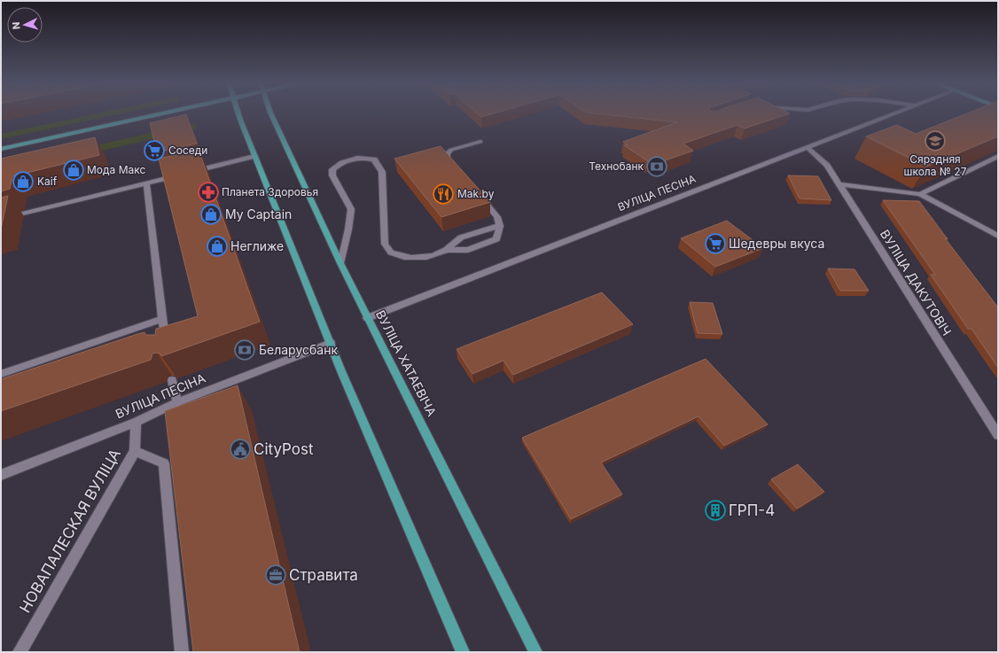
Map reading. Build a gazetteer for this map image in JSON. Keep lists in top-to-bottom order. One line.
{"streets":{"main road":["ВУЛІЦА ХАТАЕВІЧА"],"street":["ВУЛІЦА ПЕСІНА","ВУЛІЦА ДАКУТОВІЧ","НОВАПАЛЕСКАЯ ВУЛІЦА"]},"crossings":[["ВУЛІЦА ПЕСІНА","ВУЛІЦА ДАКУТОВІЧ"],["ВУЛІЦА ПЕСІНА","ВУЛІЦА ХАТАЕВІЧА"],["ВУЛІЦА ПЕСІНА","НОВАПАЛЕСКАЯ ВУЛІЦА"]],"places":{"school or university":["Сярэдняя школа № 27"],"supermarket":["Соседи","Шедевры вкуса"],"bank":["Технобанк","Беларусбанк"],"shop":["Мода Макс","Kaif","My Captain","Неглиже"],"pharmacy":["Планета Здоровья"],"restaurant":["Mak.by"],"public building":["CityPost"],"building":["ГРП-4"],"office":["Стравита"]},"north":"left"}
